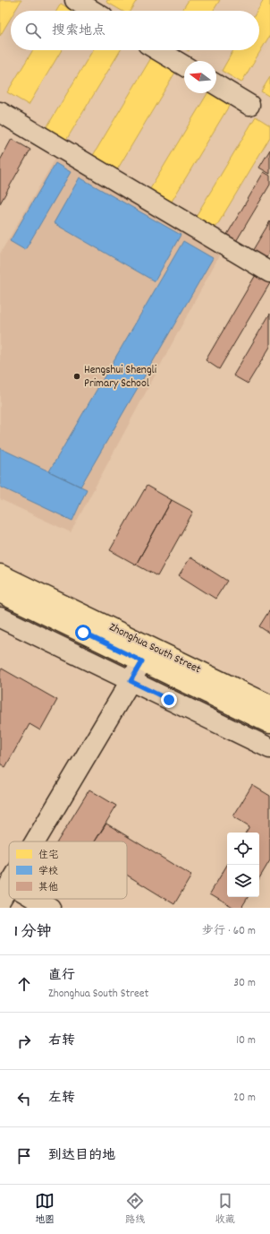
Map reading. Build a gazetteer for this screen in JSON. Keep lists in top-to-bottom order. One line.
{"streets":{"main road":["Zhonghua South Street"]},"places":["Hengshui Shengli Primary School"],"legend":["住宅","学校","其他"],"north":"left","page":{"search":"搜索地点","heading":["1 分钟","步行 · 60 m"],"list":[["直行","Zhonghua South Street","30 m"],["右转","10 m"],["左转","20 m"],"到达目的地"],"nav":["地图","路线","收藏"]}}
